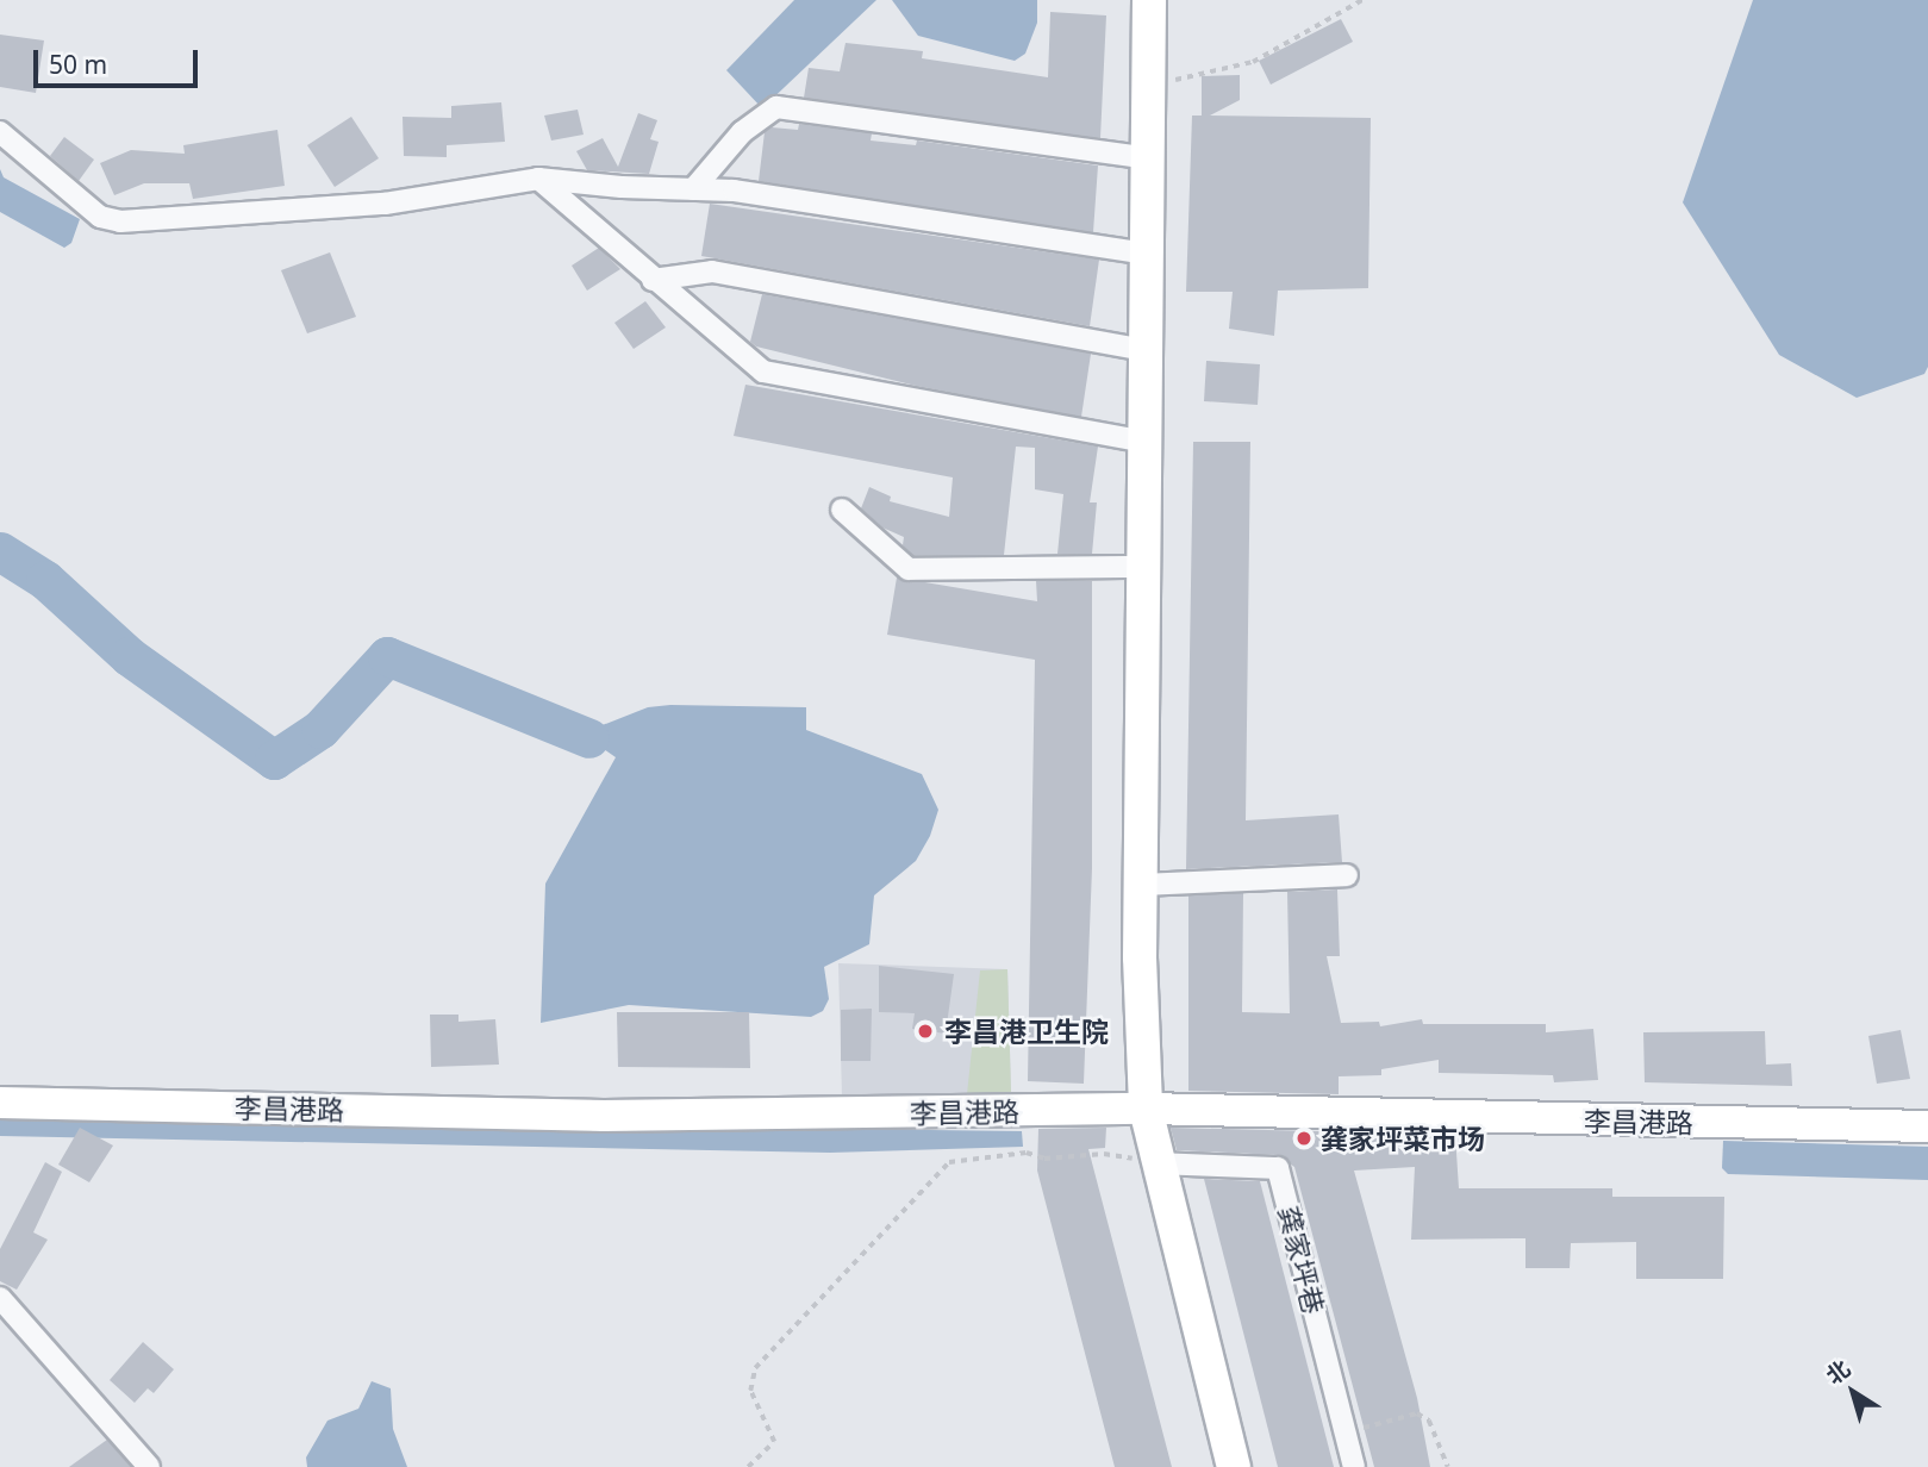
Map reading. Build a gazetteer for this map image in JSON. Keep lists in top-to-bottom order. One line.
{"streets":{"street":["李昌港路","龚家坪巷"]},"places":["李昌港卫生院","龚家坪菜市场"],"scale_bar":"50 m","north":"top left"}
